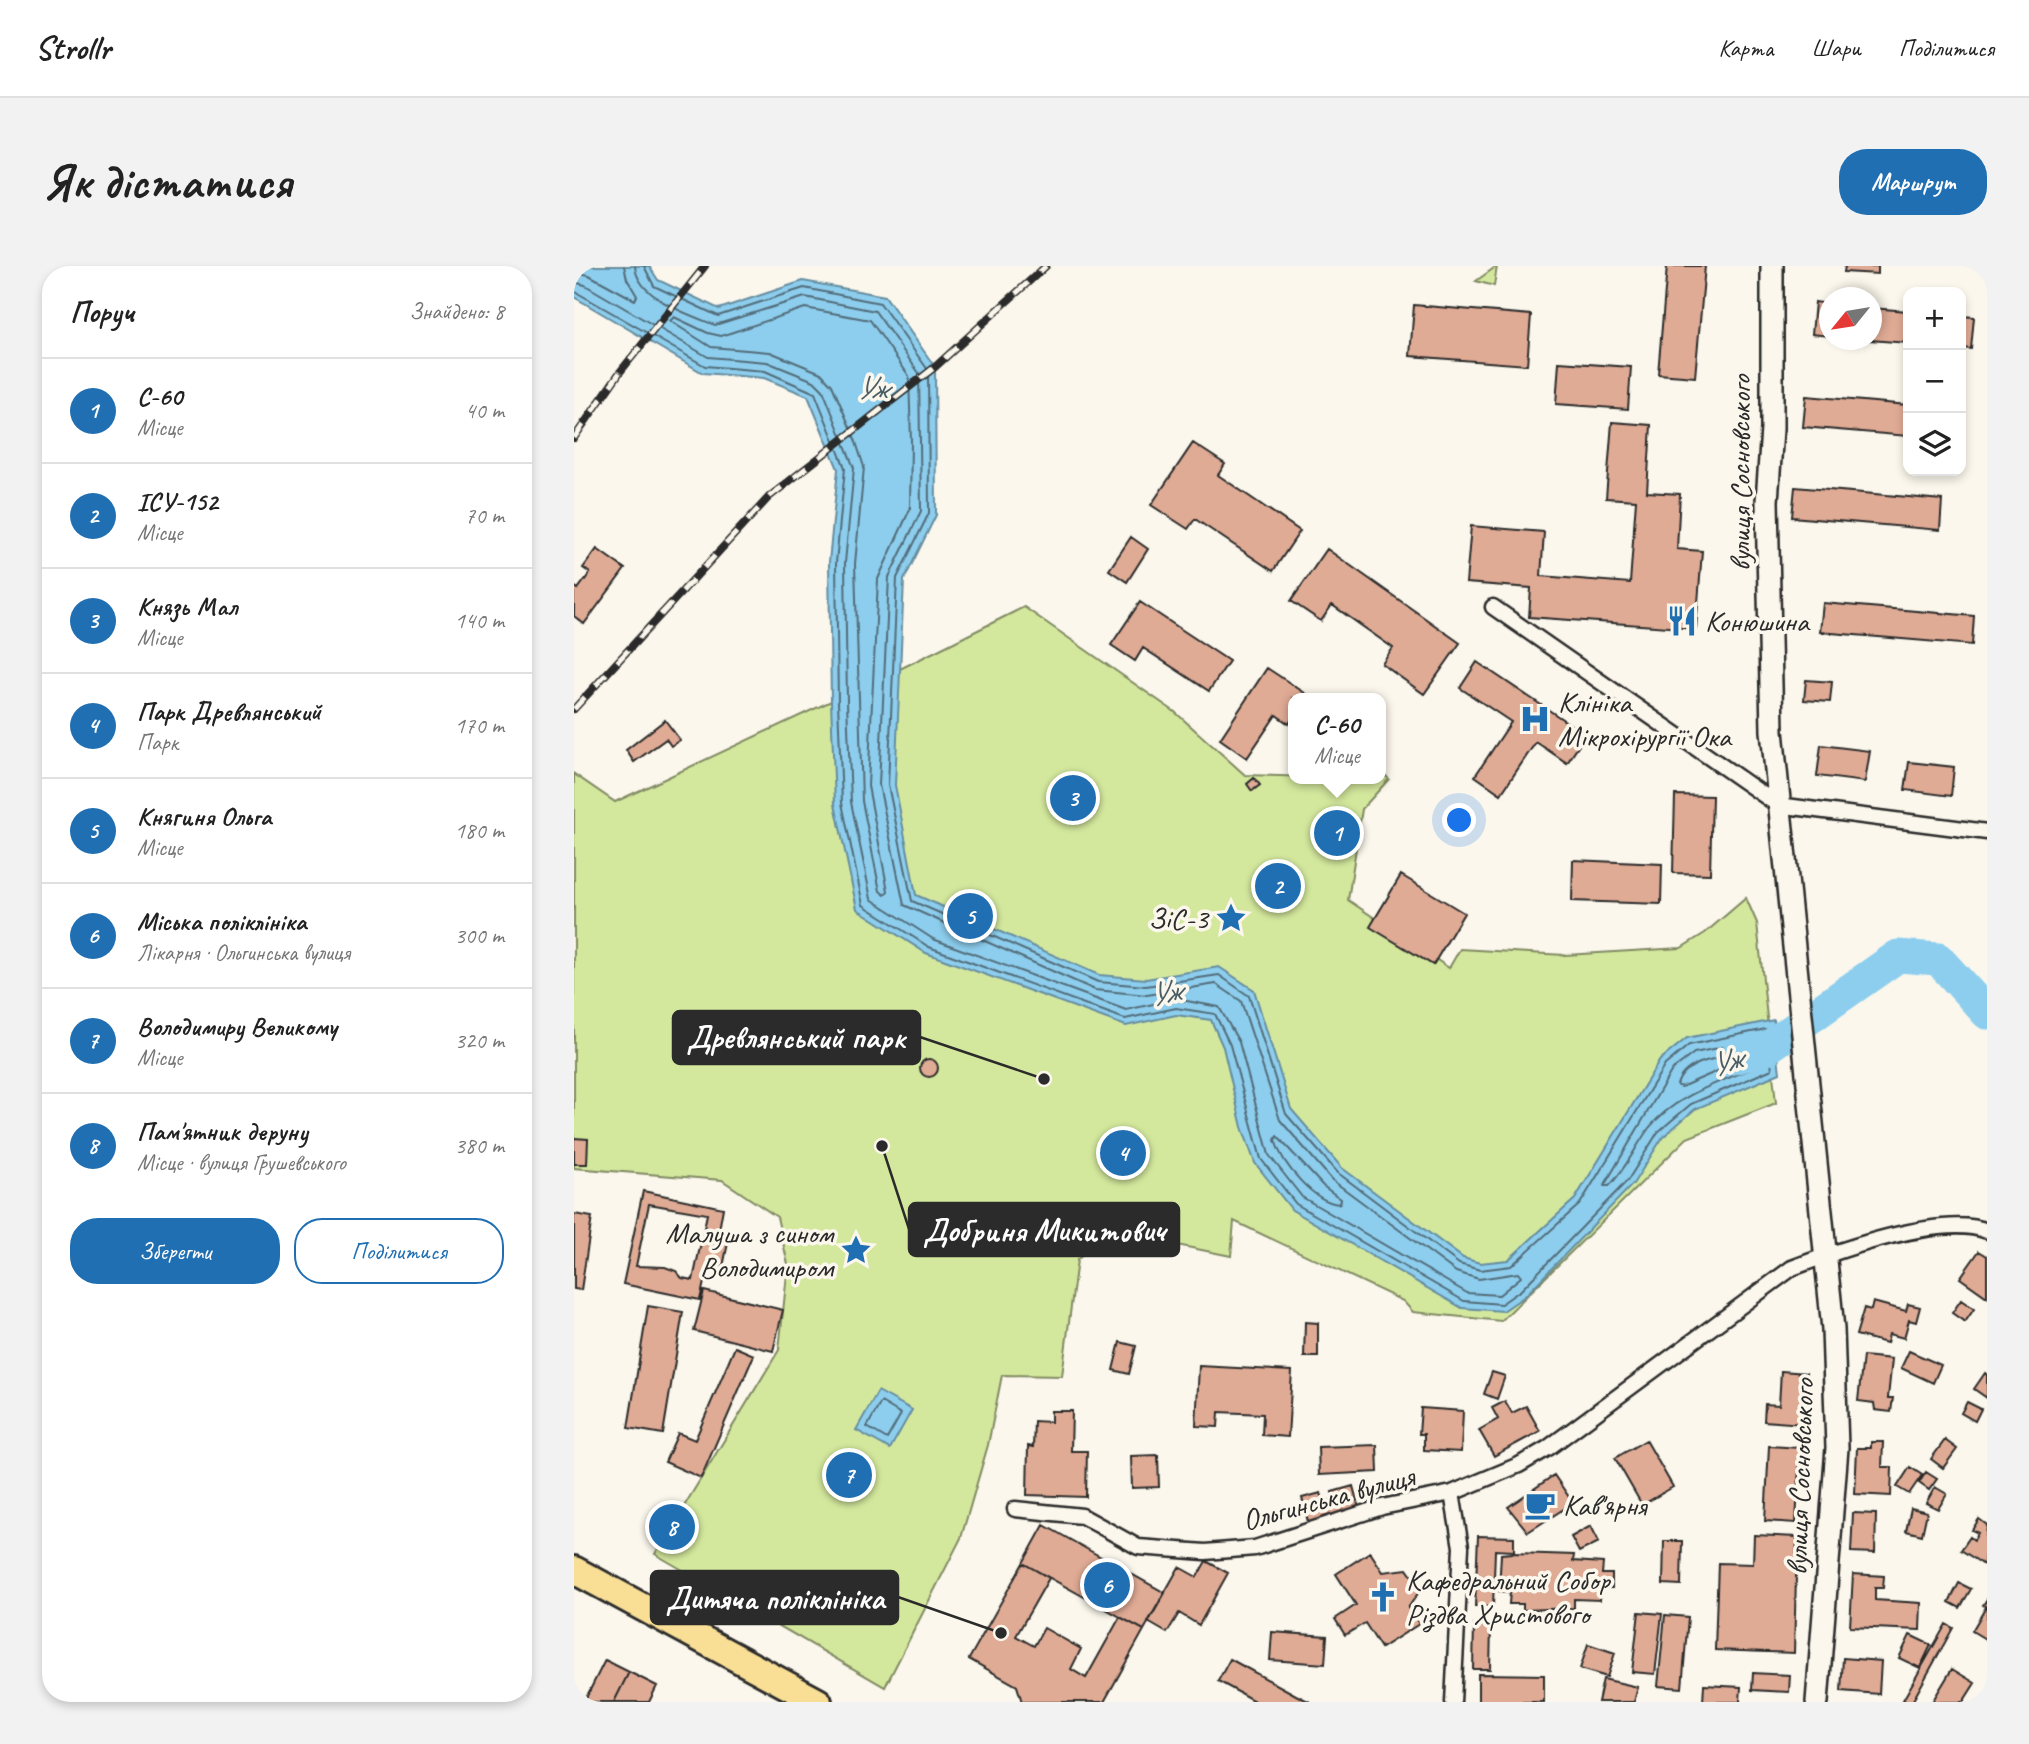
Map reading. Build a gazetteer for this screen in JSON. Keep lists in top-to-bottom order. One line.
{"streets":{"street":["вулиця Сосновського","Ольгинська вулиця"]},"crossings":[["вулиця Сосновського","Ольгинська вулиця"]],"water":["Уж"],"places":{"restaurant":["Конюшина"],"hospital":["Клініка Мікрохірургії Ока"],"place":["ЗіС-3","Малуша з сином Володимиром"],"other":["Древлянський парк","Добриня Микитович","Дитяча поліклініка"],"cafe":["Кав'ярня"],"church":["Кафедральний Собор Різдва Христового"]},"north":"bottom left","page":{"header":"Strollr","nav":["Карта","Шари","Поділитися"],"buttons":["Маршрут",["Зберегти","Поділитися"]],"title":"Як дістатися","heading":["Поруч","Знайдено: 8"],"map_buttons":["+","−"],"list":[{"mark":"1","name":"С-60","note":"Місце","value":"40 m"},{"mark":"2","name":"ІСУ-152","note":"Місце","value":"70 m"},{"mark":"3","name":"Князь Мал","note":"Місце","value":"140 m"},{"mark":"4","name":"Парк Древлянський","note":"Парк","value":"170 m"},{"mark":"5","name":"Княгиня Ольга","note":"Місце","value":"180 m"},{"mark":"6","name":"Міська поліклініка","note":"Лікарня · Ольгинська вулиця","value":"300 m"},{"mark":"7","name":"Володимиру Великому","note":"Місце","value":"320 m"},{"mark":"8","name":"Пам'ятник деруну","note":"Місце · вулиця Грушевського","value":"380 m"}],"popup":["С-60","Місце"],"pins":["3","1","2","5","4","7","8","6"]}}
